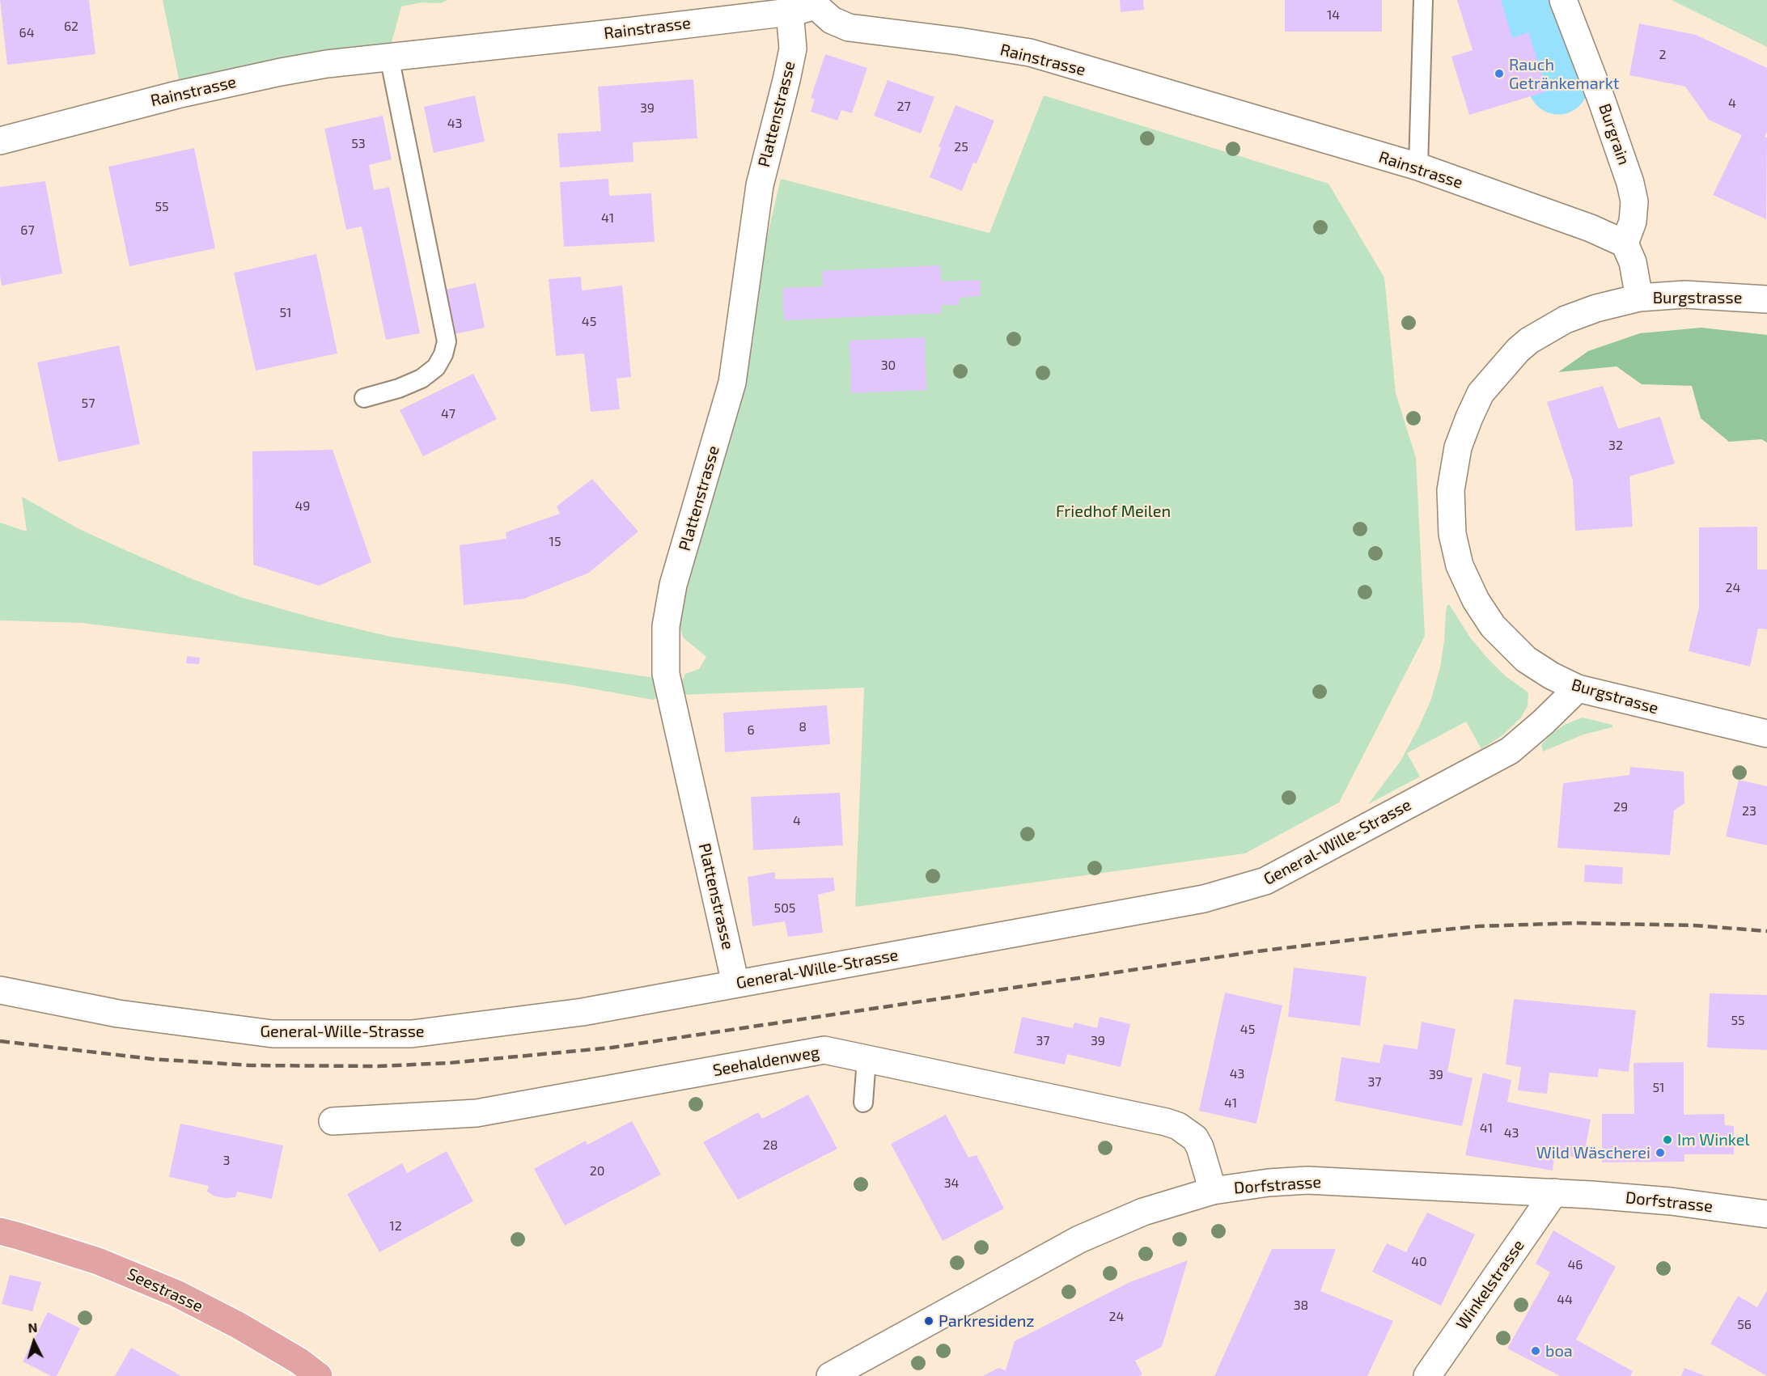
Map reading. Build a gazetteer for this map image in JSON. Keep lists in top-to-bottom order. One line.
{"streets":{"main road":["Seestrasse"],"street":["Rainstrasse","Plattenstrasse","Burgrain","Burgstrasse","General-Wille-Strasse","Seehaldenweg","Dorfstrasse","Winkelstrasse"]},"crossings":[["Rainstrasse","Plattenstrasse"],["Rainstrasse","Burgrain"],["Plattenstrasse","General-Wille-Strasse"],["Burgstrasse","General-Wille-Strasse"],["Seehaldenweg","Dorfstrasse"],["Dorfstrasse","Winkelstrasse"]],"parks":["Friedhof Meilen"],"places":["Rauch Getränkemarkt","Im Winkel","Wild Wäscherei","Parkresidenz","boa"],"house_numbers":["14","62","64","2","4","27","39","43","53","25","55","41","67","51","45","30","57","47","32","49","15","24","8","6","29","23","4","505","55","45","37","39","43","39","37","51","41","41","43","28","3","20","34","12","40","46","44","38","24","56"],"north":"top"}
